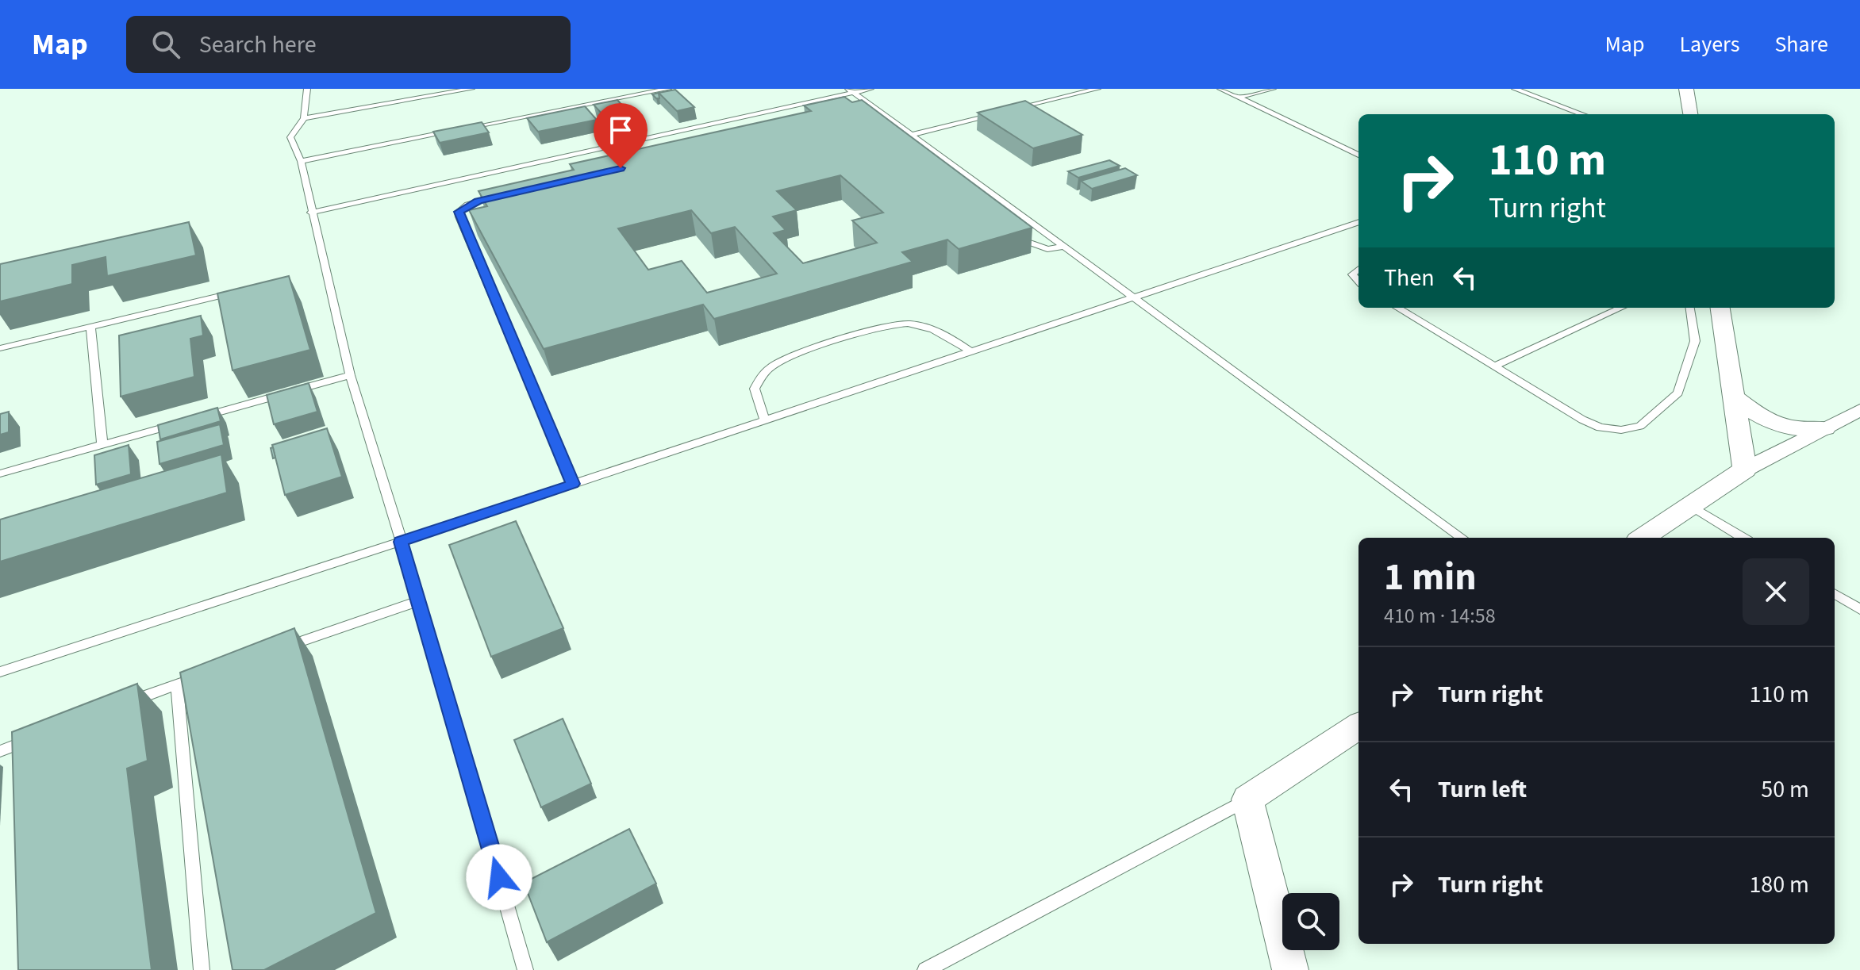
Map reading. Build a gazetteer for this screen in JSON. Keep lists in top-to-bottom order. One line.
{"page":{"header":"Map","search":"Search here","nav":["Map","Layers","Share"],"turn":["110 m","Turn right"],"then":"Then","heading":["1 min","410 m · 14:58"],"list":[{"name":"Turn right","value":"110 m"},{"name":"Turn left","value":"50 m"},{"name":"Turn right","value":"180 m"}]}}
